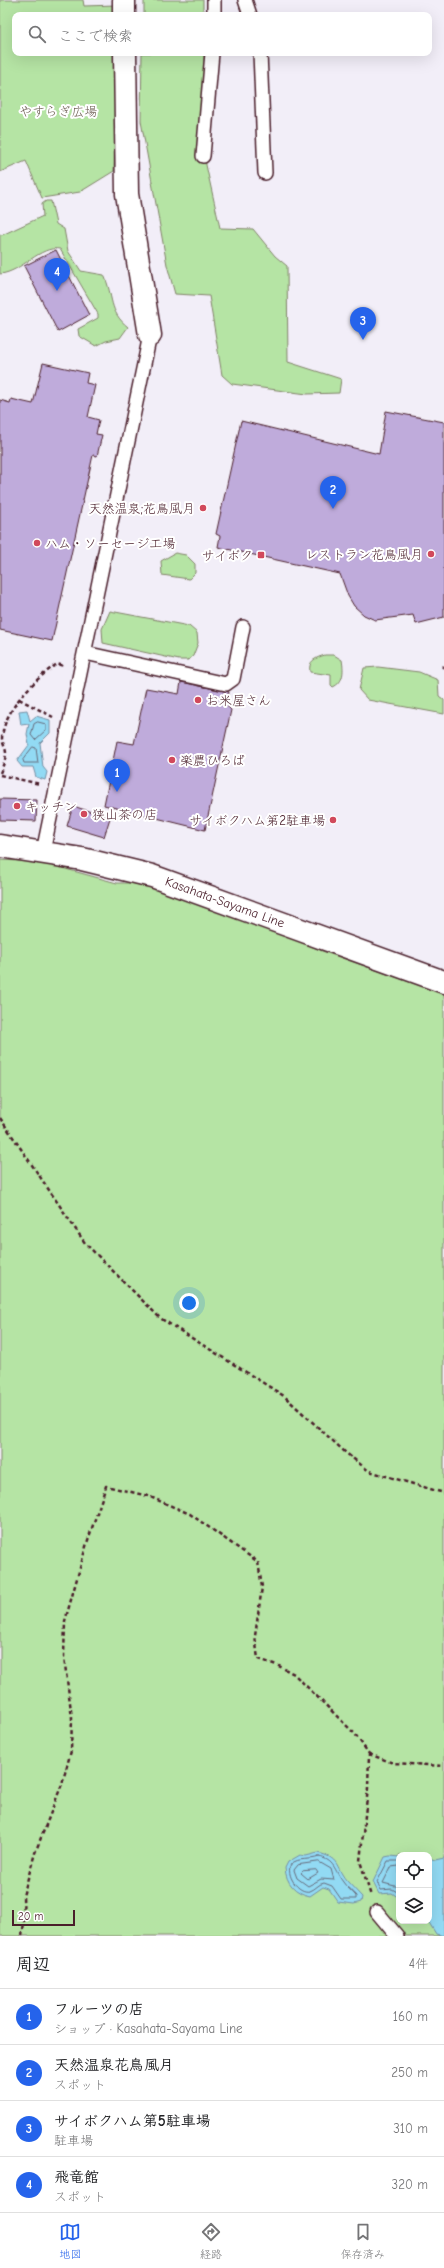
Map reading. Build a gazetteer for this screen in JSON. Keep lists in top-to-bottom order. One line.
{"streets":{"main road":["Kasahata-Sayama Line"]},"parks":["やすらぎ広場"],"places":{"other":["天然温泉;花鳥風月","ハム・ソーセージ工場","レストラン花鳥風月","お米屋さん","楽農ひろば","キッチン","狭山茶の店","サイボクハム第2駐車場"],"transit":["サイボク"]},"scale_bar":"20 m","page":{"search":"ここで検索","pins":["4","3","2","1"],"scale":"20 m","heading":["周辺","4件"],"list":[{"mark":"1","name":"フルーツの店","note":"ショップ · Kasahata-Sayama Line","value":"160 m"},{"mark":"2","name":"天然温泉花鳥風月","note":"スポット","value":"250 m"},{"mark":"3","name":"サイボクハム第5駐車場","note":"駐車場","value":"310 m"},{"mark":"4","name":"飛竜館","note":"スポット","value":"320 m"}],"nav":["地図","経路","保存済み"]}}
